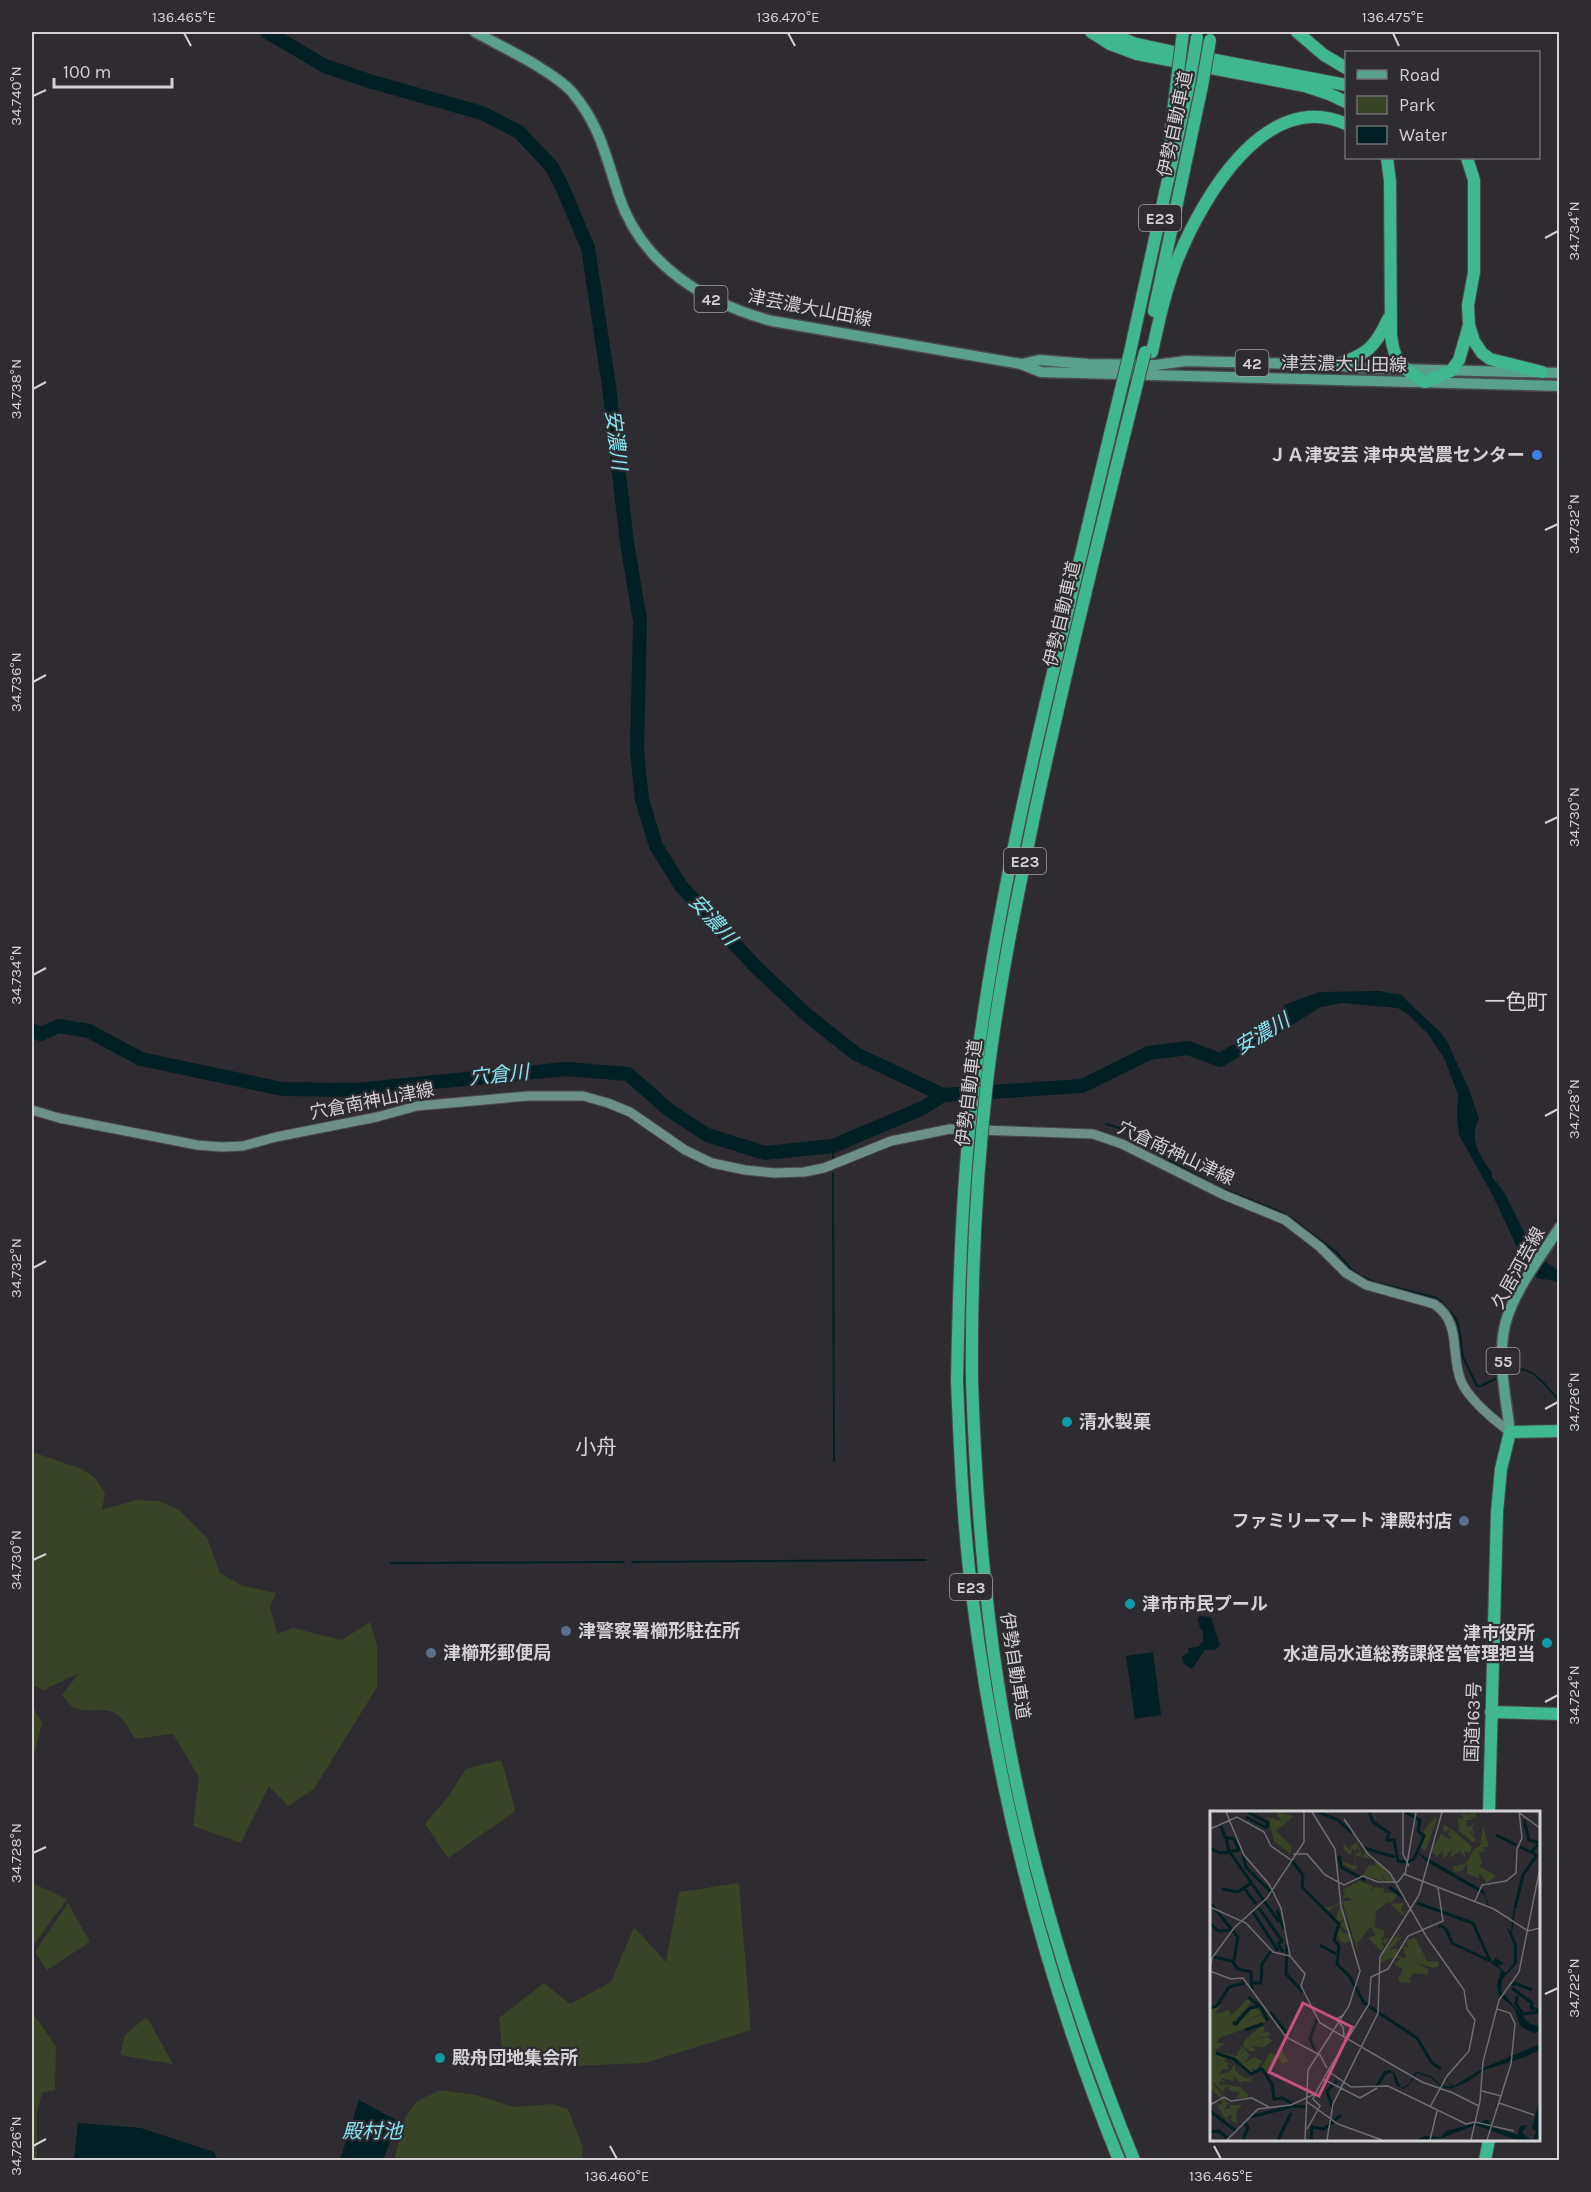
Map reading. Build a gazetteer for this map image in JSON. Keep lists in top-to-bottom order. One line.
{"streets":{"highway":["伊勢自動車道","E23","国道163号"],"main road":["42","津芸濃大山田線","穴倉南神山津線","久居河芸線","55"]},"crossings":[["穴倉南神山津線","久居河芸線"],["穴倉南神山津線","国道163号"],["久居河芸線","国道163号"]],"districts":["一色町","小舟"],"water":["安濃川","穴倉川","殿村池"],"places":["ＪＡ津安芸 津中央営農センター","清水製菓","ファミリーマート 津殿村店","津市市民プール","津警察署櫛形駐在所","津市役所 水道局水道総務課経営管理担当","津櫛形郵便局","殿舟団地集会所"],"legend":["Road","Park","Water"],"scale_bar":"100 m","coordinates":["136.465°E","136.470°E","136.475°E","34.740°N","34.734°N","34.738°N","34.732°N","34.736°N","34.730°N","34.728°N","34.726°N","34.724°N","34.722°N","136.460°E"]}
